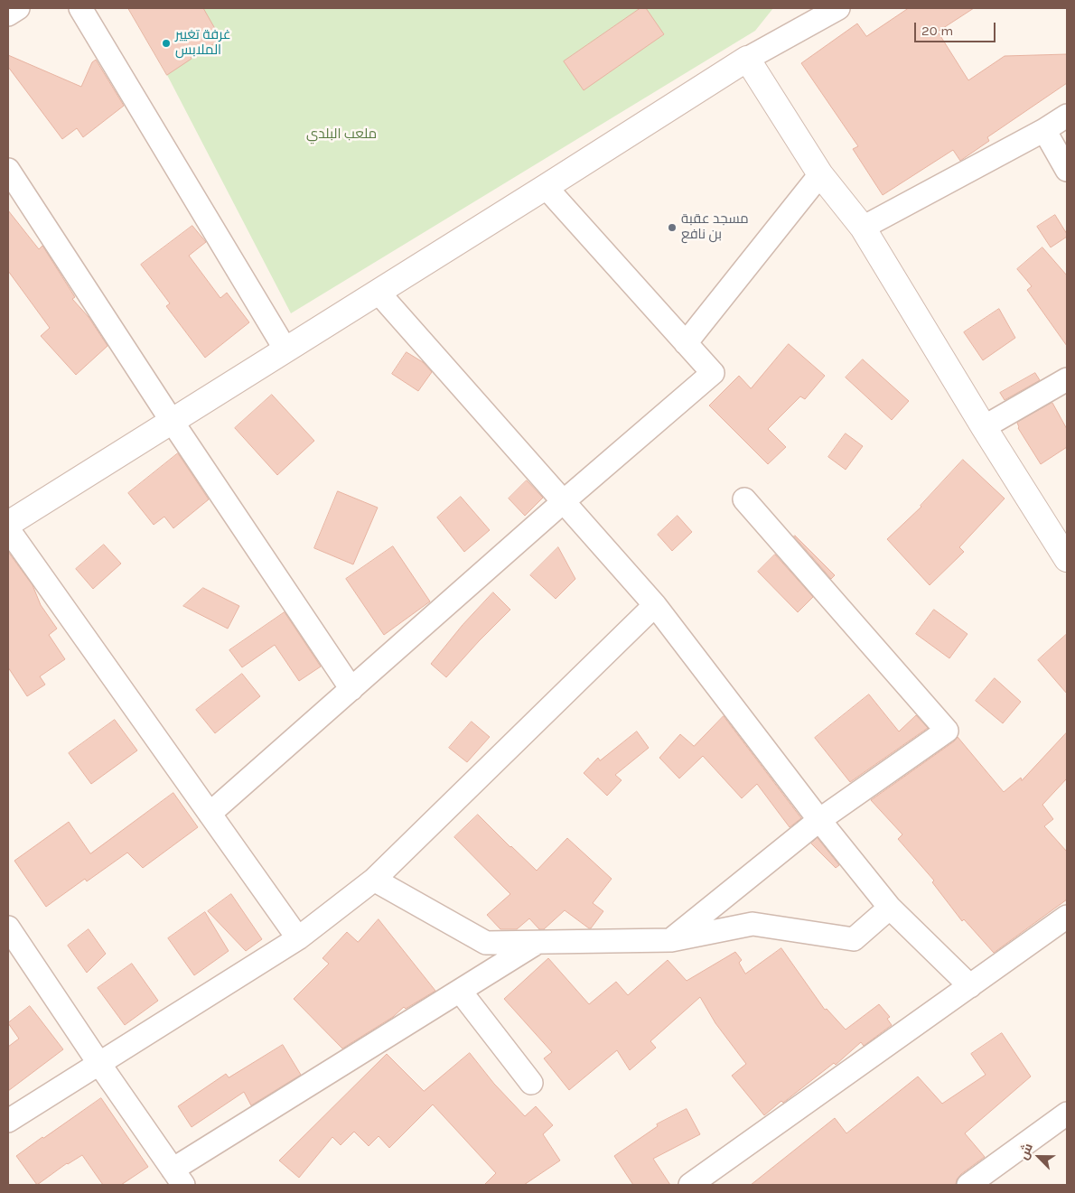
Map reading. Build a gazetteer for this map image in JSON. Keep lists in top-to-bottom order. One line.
{"parks":["ملعب البلدي"],"places":["غرفة تغيير الملابس","مسجد عقبة بن نافع"],"scale_bar":"20 m","north":"top left"}
